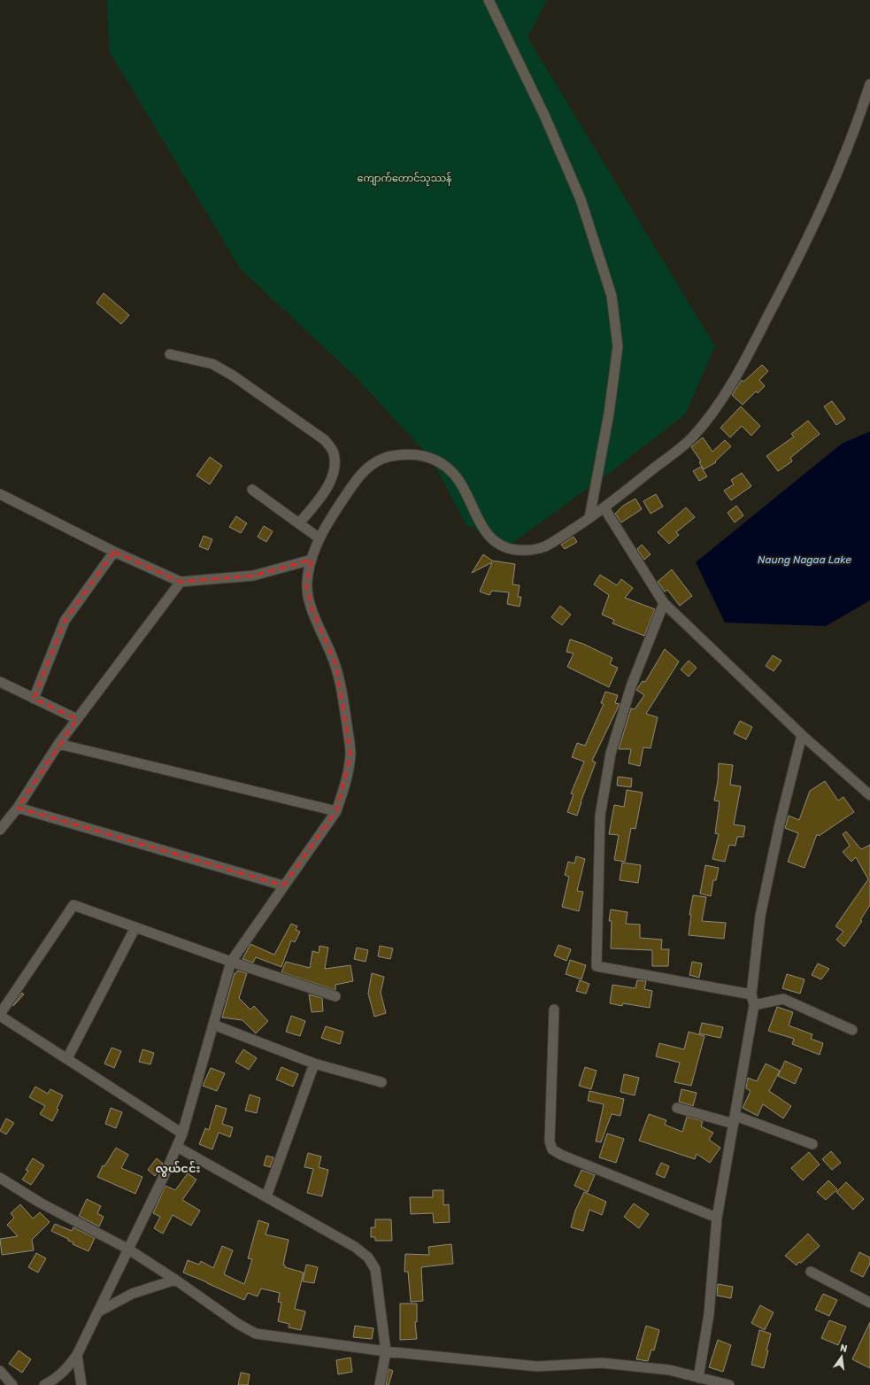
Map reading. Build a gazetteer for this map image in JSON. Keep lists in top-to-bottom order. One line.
{"districts":["လွယ်ငင်း"],"water":["Naung Nagaa Lake"],"parks":["ကျောက်တောင်သုဿန်"],"north":"top"}
